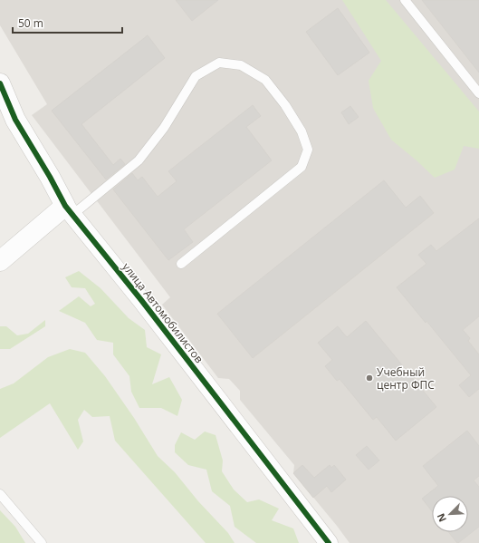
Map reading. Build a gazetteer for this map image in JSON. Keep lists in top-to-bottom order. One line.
{"streets":{"street":["улица Автомобилистов"]},"places":["Учебный центр ФПС"],"scale_bar":"50 m","north":"bottom left"}
